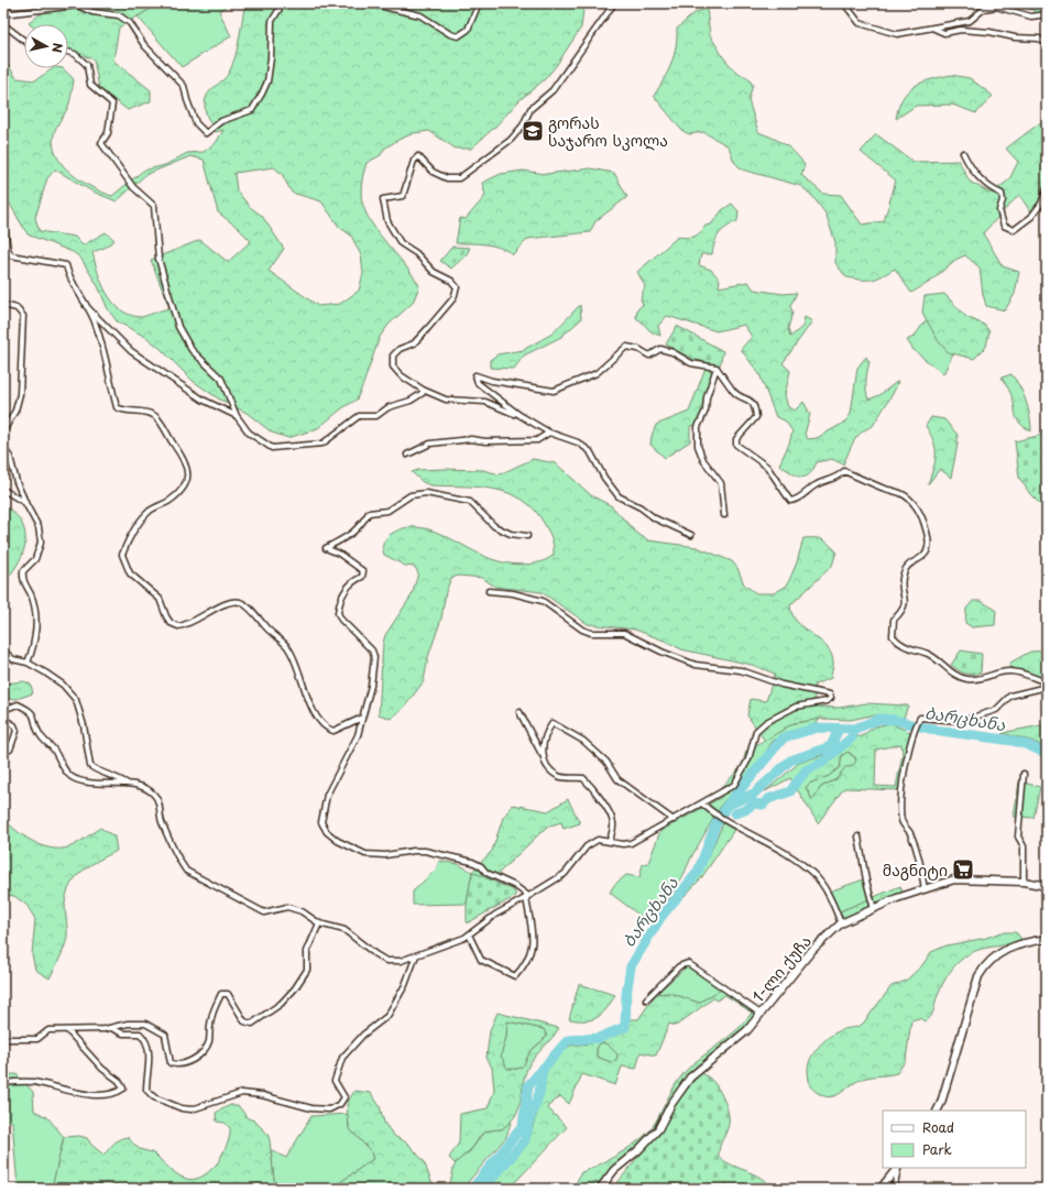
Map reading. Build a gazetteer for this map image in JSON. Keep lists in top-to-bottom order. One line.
{"streets":{"street":["1-ლი ქუჩა"]},"water":["ბარცხანა"],"places":{"school or university":["გორას საჯარო სკოლა"],"supermarket":["მაგნიტი"]},"legend":["Road","Park"],"north":"right"}
